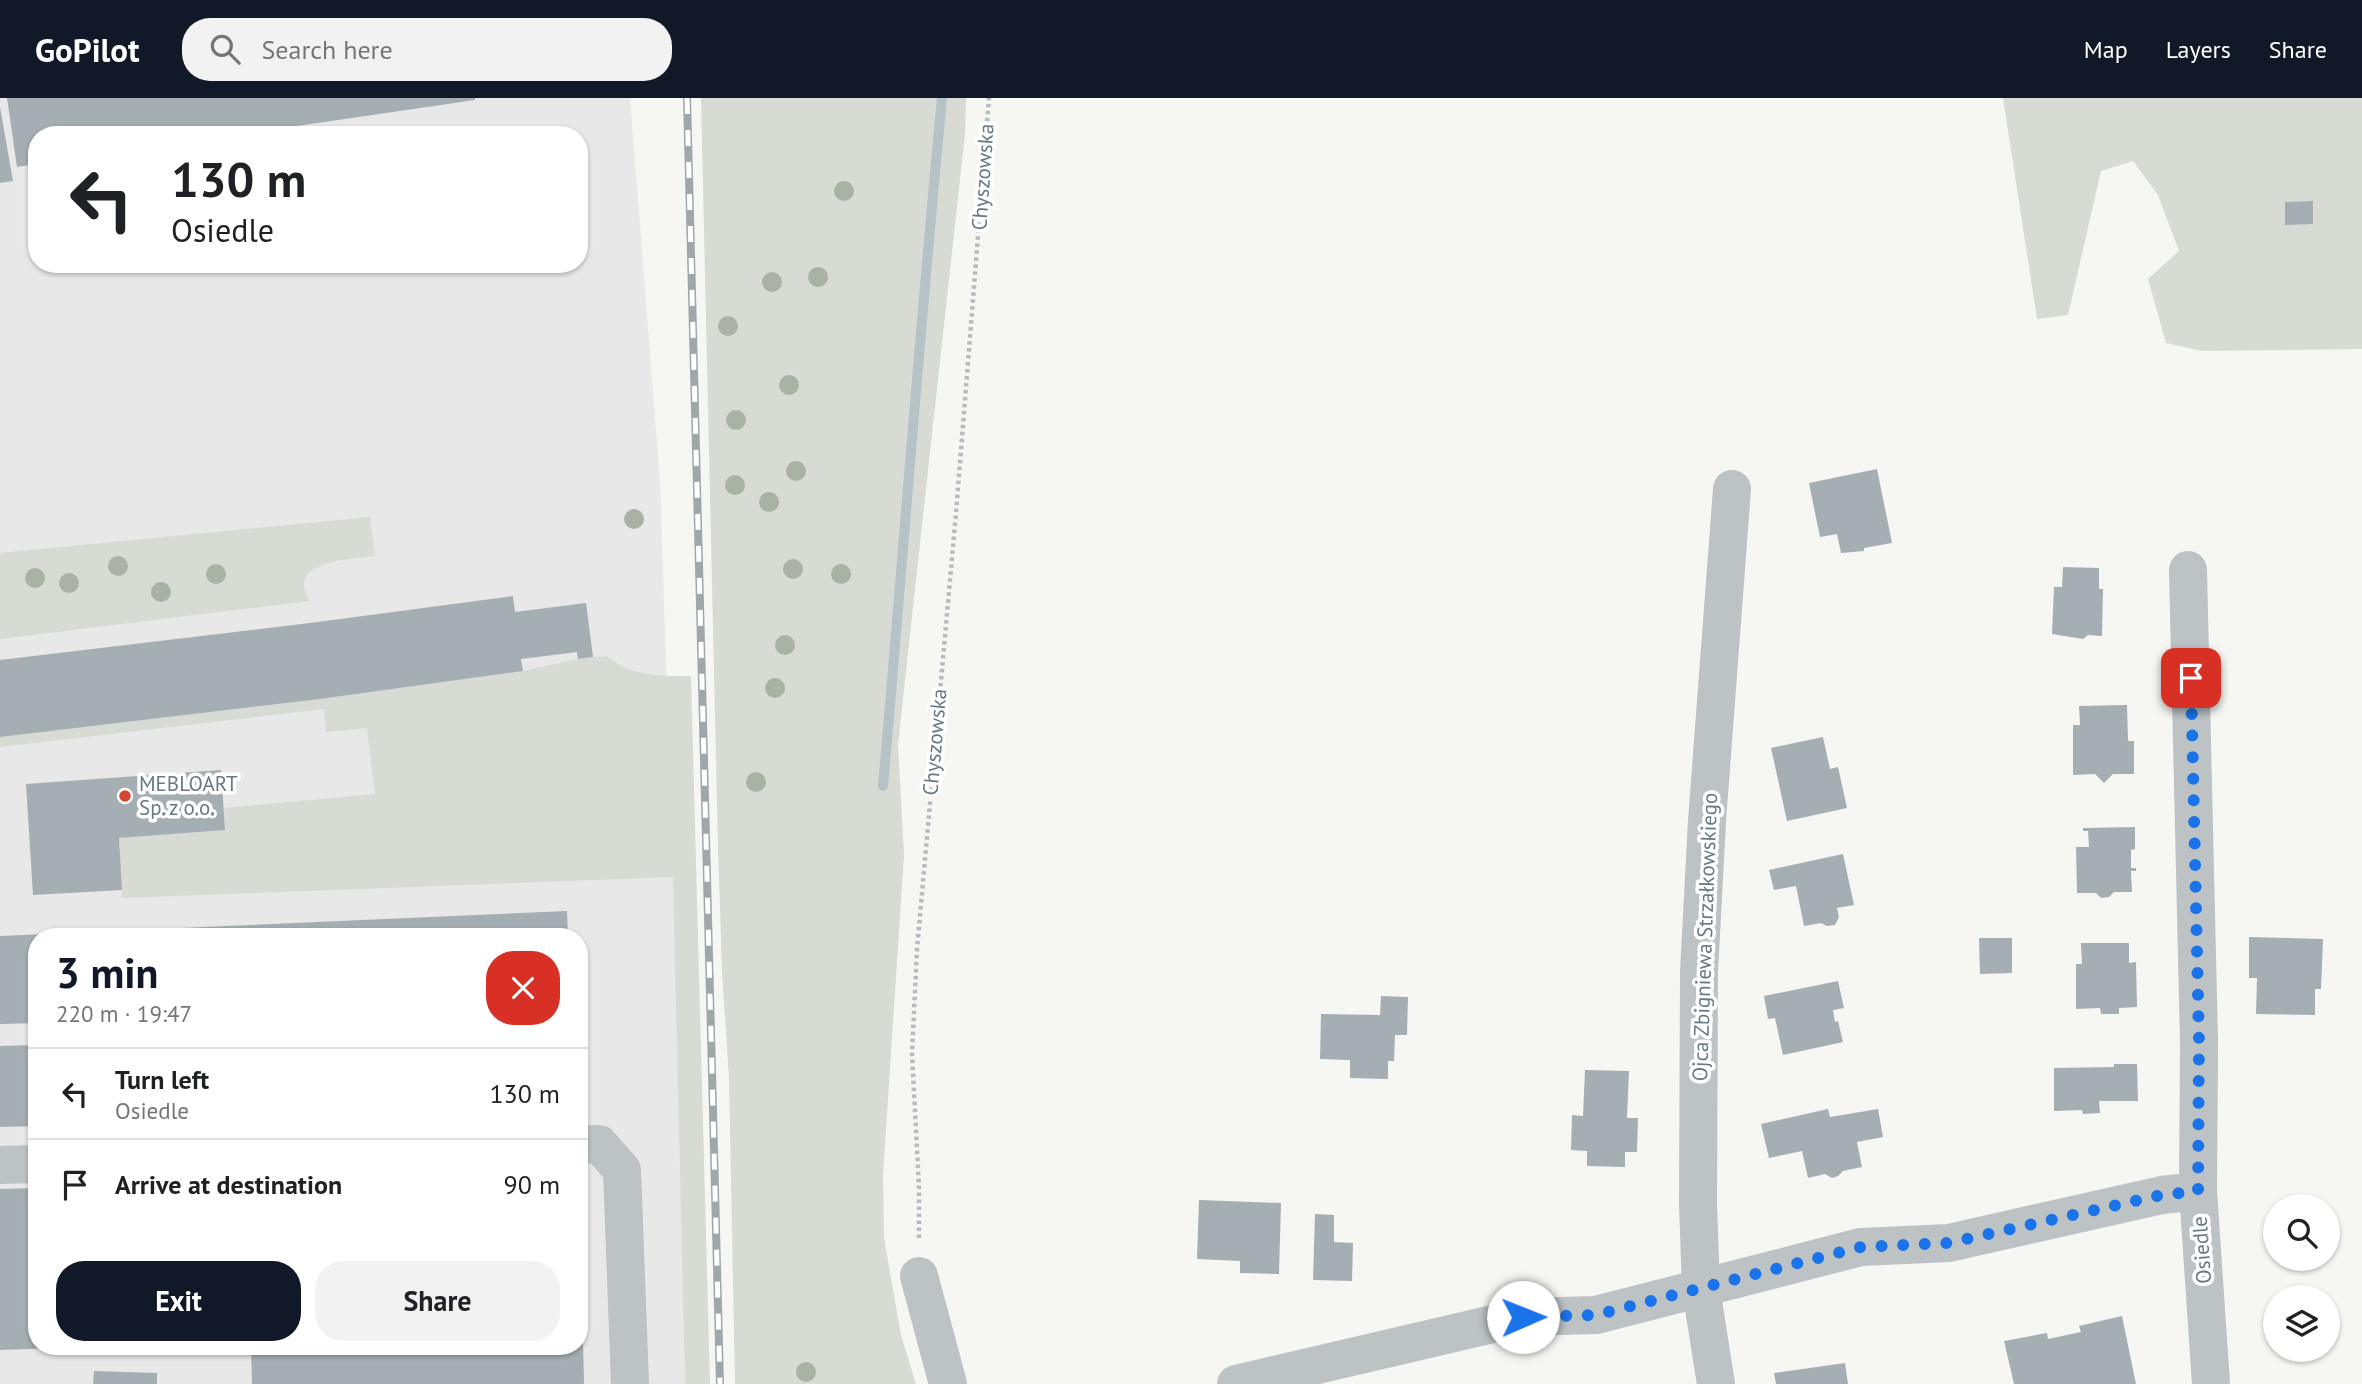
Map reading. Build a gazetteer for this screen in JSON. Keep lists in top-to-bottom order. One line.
{"streets":{"street":["Ojca Zbigniewa Strzałkowskiego","Osiedle"],"path":["Chyszowska"]},"places":["MEBLOART Sp. z o.o."],"page":{"header":"GoPilot","search":"Search here","nav":["Map","Layers","Share"],"turn":["130 m","Osiedle"],"heading":["3 min","220 m · 19:47"],"list":[{"name":"Turn left","note":"Osiedle","value":"130 m"},{"name":"Arrive at destination","value":"90 m"}],"buttons":["Exit","Share"]}}
